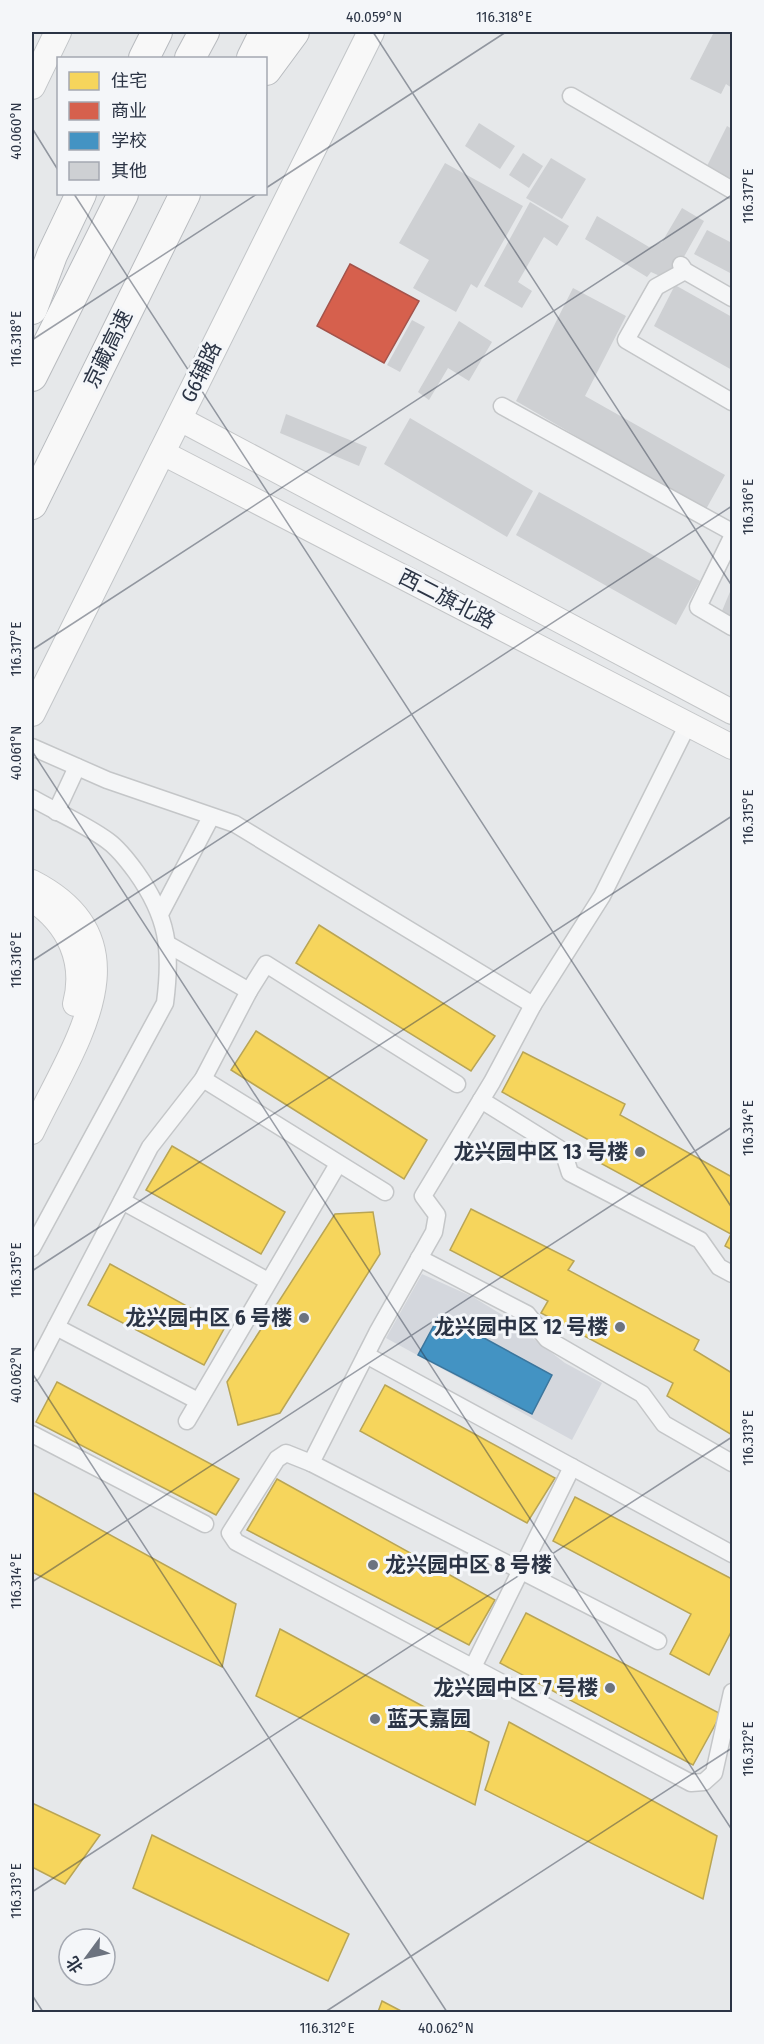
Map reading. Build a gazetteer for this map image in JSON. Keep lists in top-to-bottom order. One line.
{"streets":{"highway":["京藏高速"],"main road":["G6辅路","西二旗北路"]},"crossings":[["G6辅路","西二旗北路"]],"places":["龙兴园中区 13 号楼","龙兴园中区 6 号楼","龙兴园中区 12 号楼","龙兴园中区 8 号楼","龙兴园中区 7 号楼","蓝天嘉园"],"legend":["住宅","商业","学校","其他"],"north":"bottom left","coordinates":["40.059°N","116.318°E","40.060°N","116.317°E","116.316°E","40.061°N","116.315°E","116.314°E","40.062°N","116.313°E","116.312°E"]}
